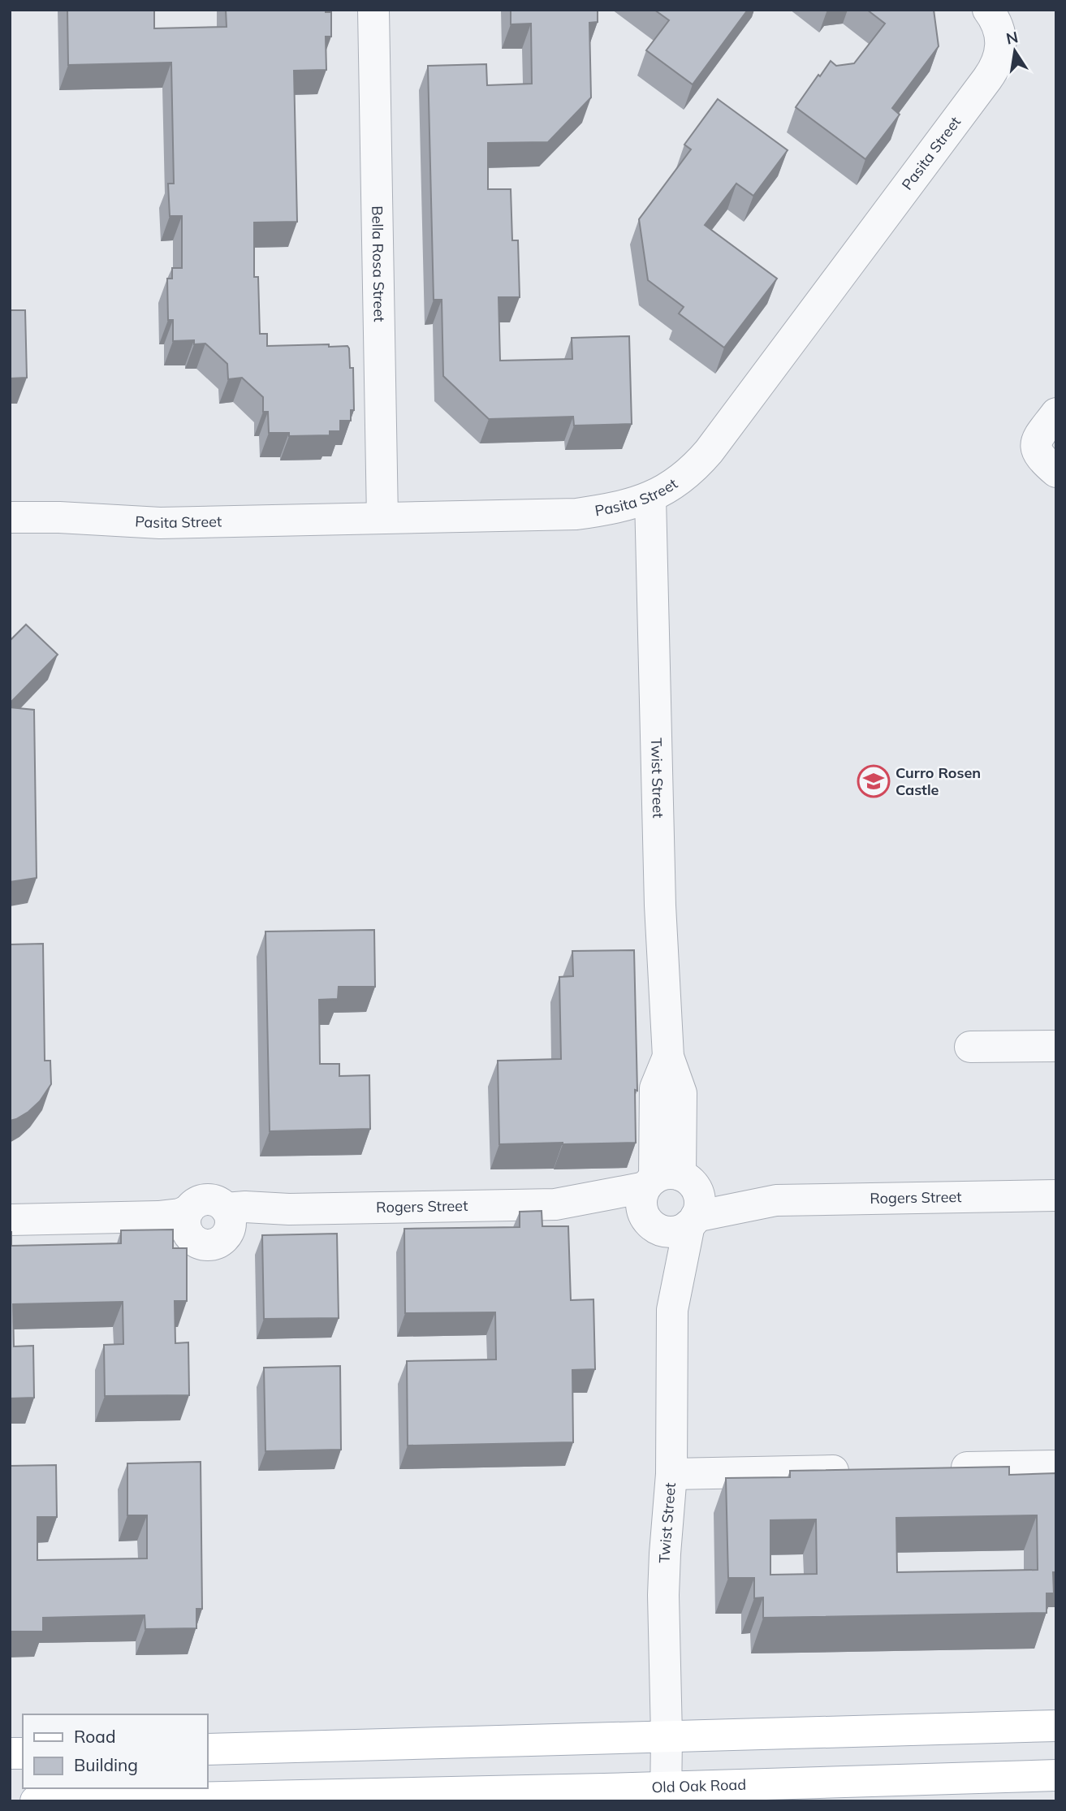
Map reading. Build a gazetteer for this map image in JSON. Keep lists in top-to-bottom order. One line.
{"streets":{"main road":["Old Oak Road"],"street":["Pasita Street","Bella Rosa Street","Twist Street","Rogers Street"]},"crossings":[["Pasita Street","Bella Rosa Street"],["Pasita Street","Twist Street"],["Twist Street","Rogers Street"],["Twist Street","Old Oak Road"]],"places":{"school or university":["Curro Rosen Castle"]},"legend":["Road","Building"],"north":"top"}
